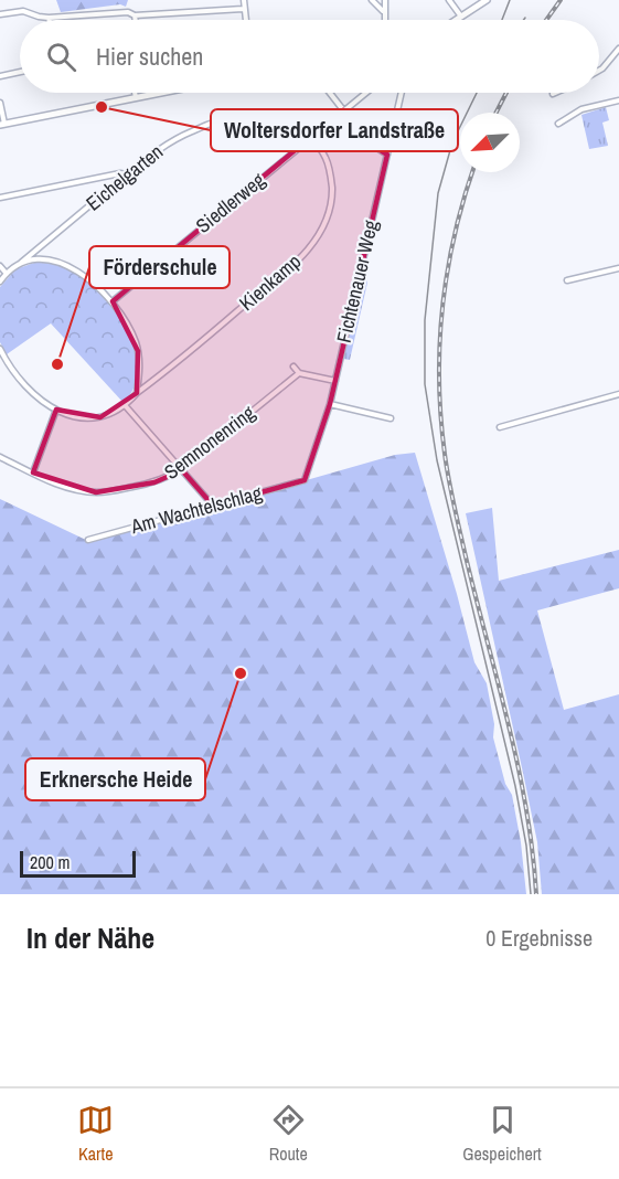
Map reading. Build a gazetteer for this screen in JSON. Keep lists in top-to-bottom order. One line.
{"streets":{"street":["Eichelgarten","Siedlerweg","Fichtenauer Weg","Kienkamp","Semnonenring","Am Wachtelschlag"]},"crossings":[["Eichelgarten","Siedlerweg"],["Eichelgarten","Kienkamp"],["Siedlerweg","Kienkamp"],["Fichtenauer Weg","Am Wachtelschlag"]],"places":["Woltersdorfer Landstraße","Förderschule","Erknersche Heide"],"scale_bar":"200 m","north":"bottom left","page":{"search":"Hier suchen","scale":"200 m","heading":["In der Nähe","0 Ergebnisse"],"nav":["Karte","Route","Gespeichert"]}}
